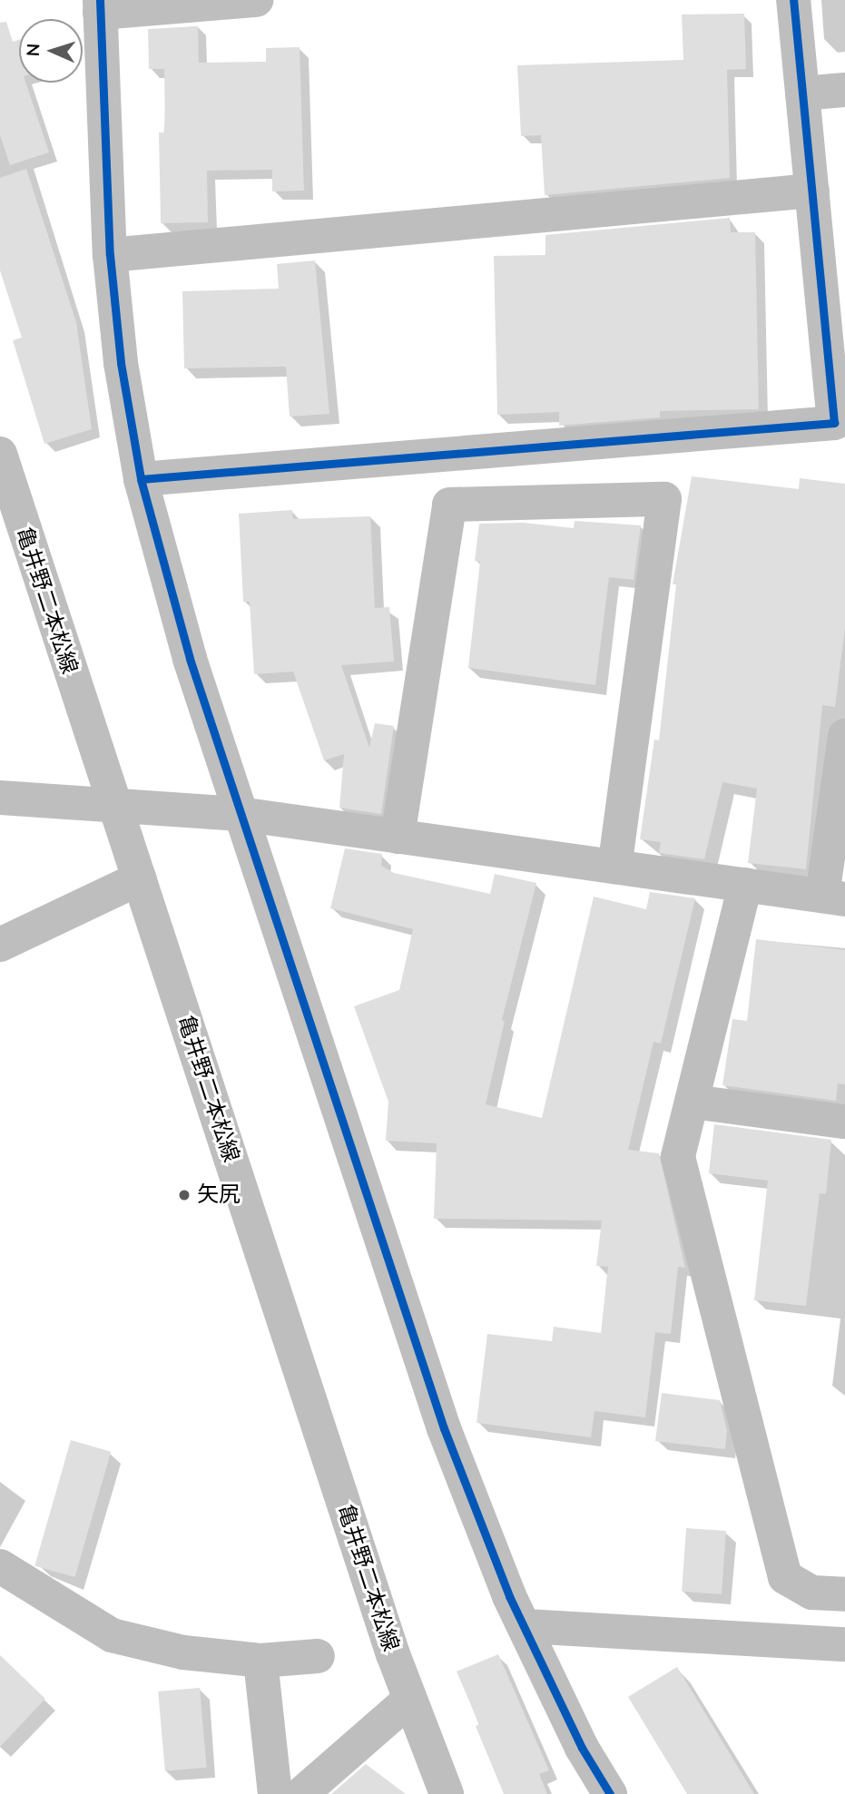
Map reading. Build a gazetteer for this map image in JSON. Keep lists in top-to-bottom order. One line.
{"streets":{"street":["亀井野二本松線"]},"places":["矢尻"],"north":"left"}
